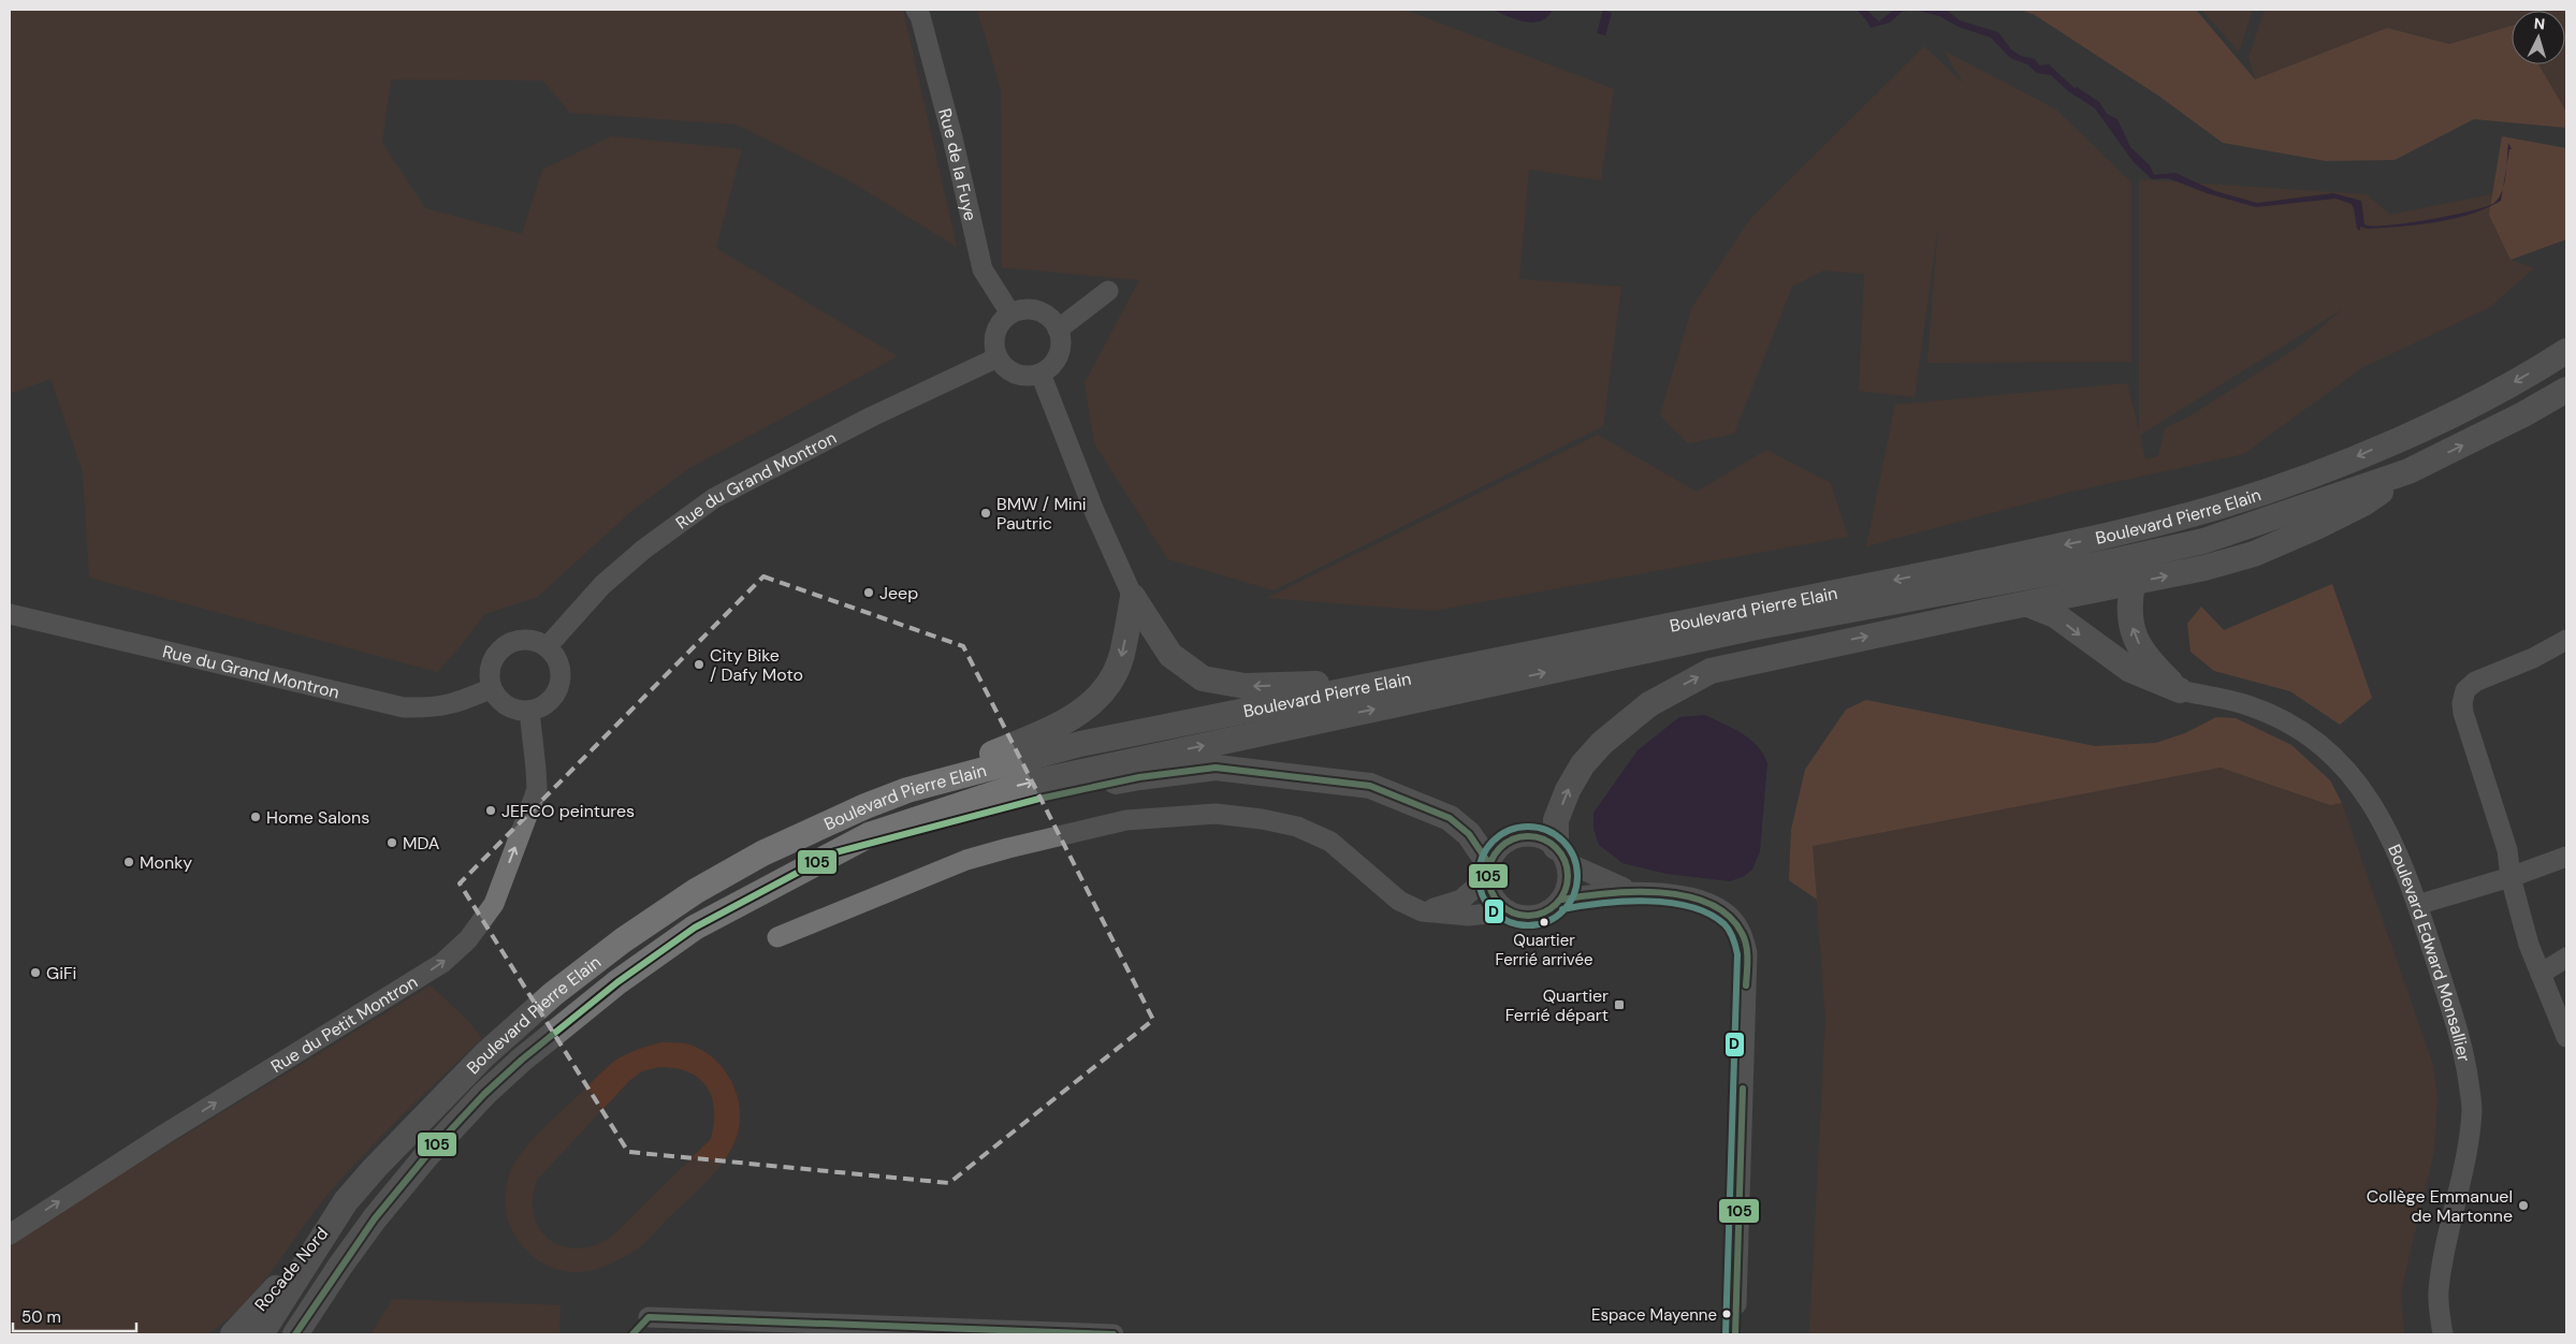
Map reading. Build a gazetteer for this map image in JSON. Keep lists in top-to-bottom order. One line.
{"streets":{"main road":["Boulevard Pierre Elain","Rocade Nord"],"street":["Rue de la Fuye","Rue du Grand Montron","Boulevard Edward Monsallier","Rue du Petit Montron"]},"crossings":[["Rue de la Fuye","Rue du Grand Montron"],["Rue du Grand Montron","Rue du Petit Montron"],["Boulevard Pierre Elain","Rocade Nord"]],"one_way":["Rue du Petit Montron"],"places":{"other":["BMW / Mini Pautric","Jeep","City Bike / Dafy Moto","JEFCO peintures","Home Salons","MDA","Monky","Quartier Ferrié arrivée","GiFi","Collège Emmanuel de Martonne","Espace Mayenne"],"transit":["Quartier Ferrié départ"]},"lines":["transit line 105","transit line D"],"scale_bar":"50 m","north":"top"}
